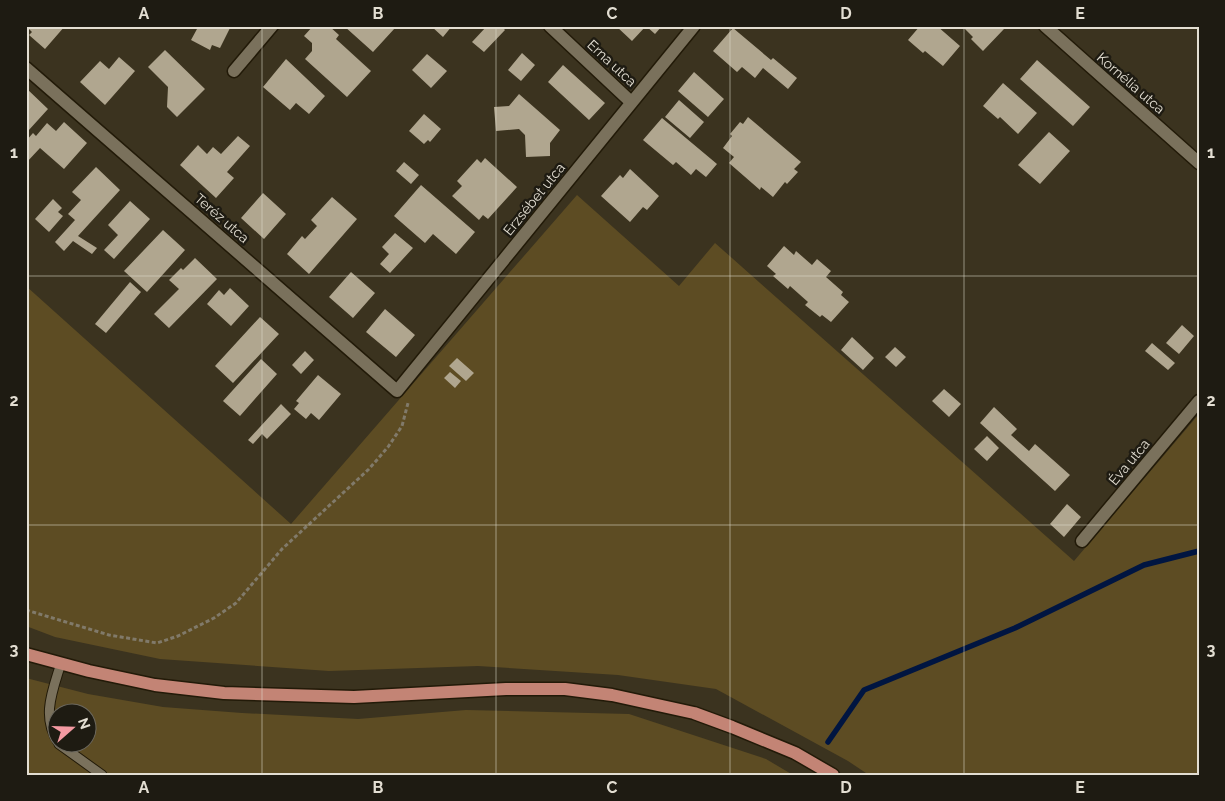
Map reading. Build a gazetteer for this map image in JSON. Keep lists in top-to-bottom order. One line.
{"streets":{"street":["Erna utca","Kornélia utca","Erzsébet utca","Teréz utca","Éva utca"]},"crossings":[["Erna utca","Erzsébet utca"],["Erzsébet utca","Teréz utca"]],"north":"right","grid":{"columns":["A","B","C","D","E"],"rows":["1","2","3"]}}
